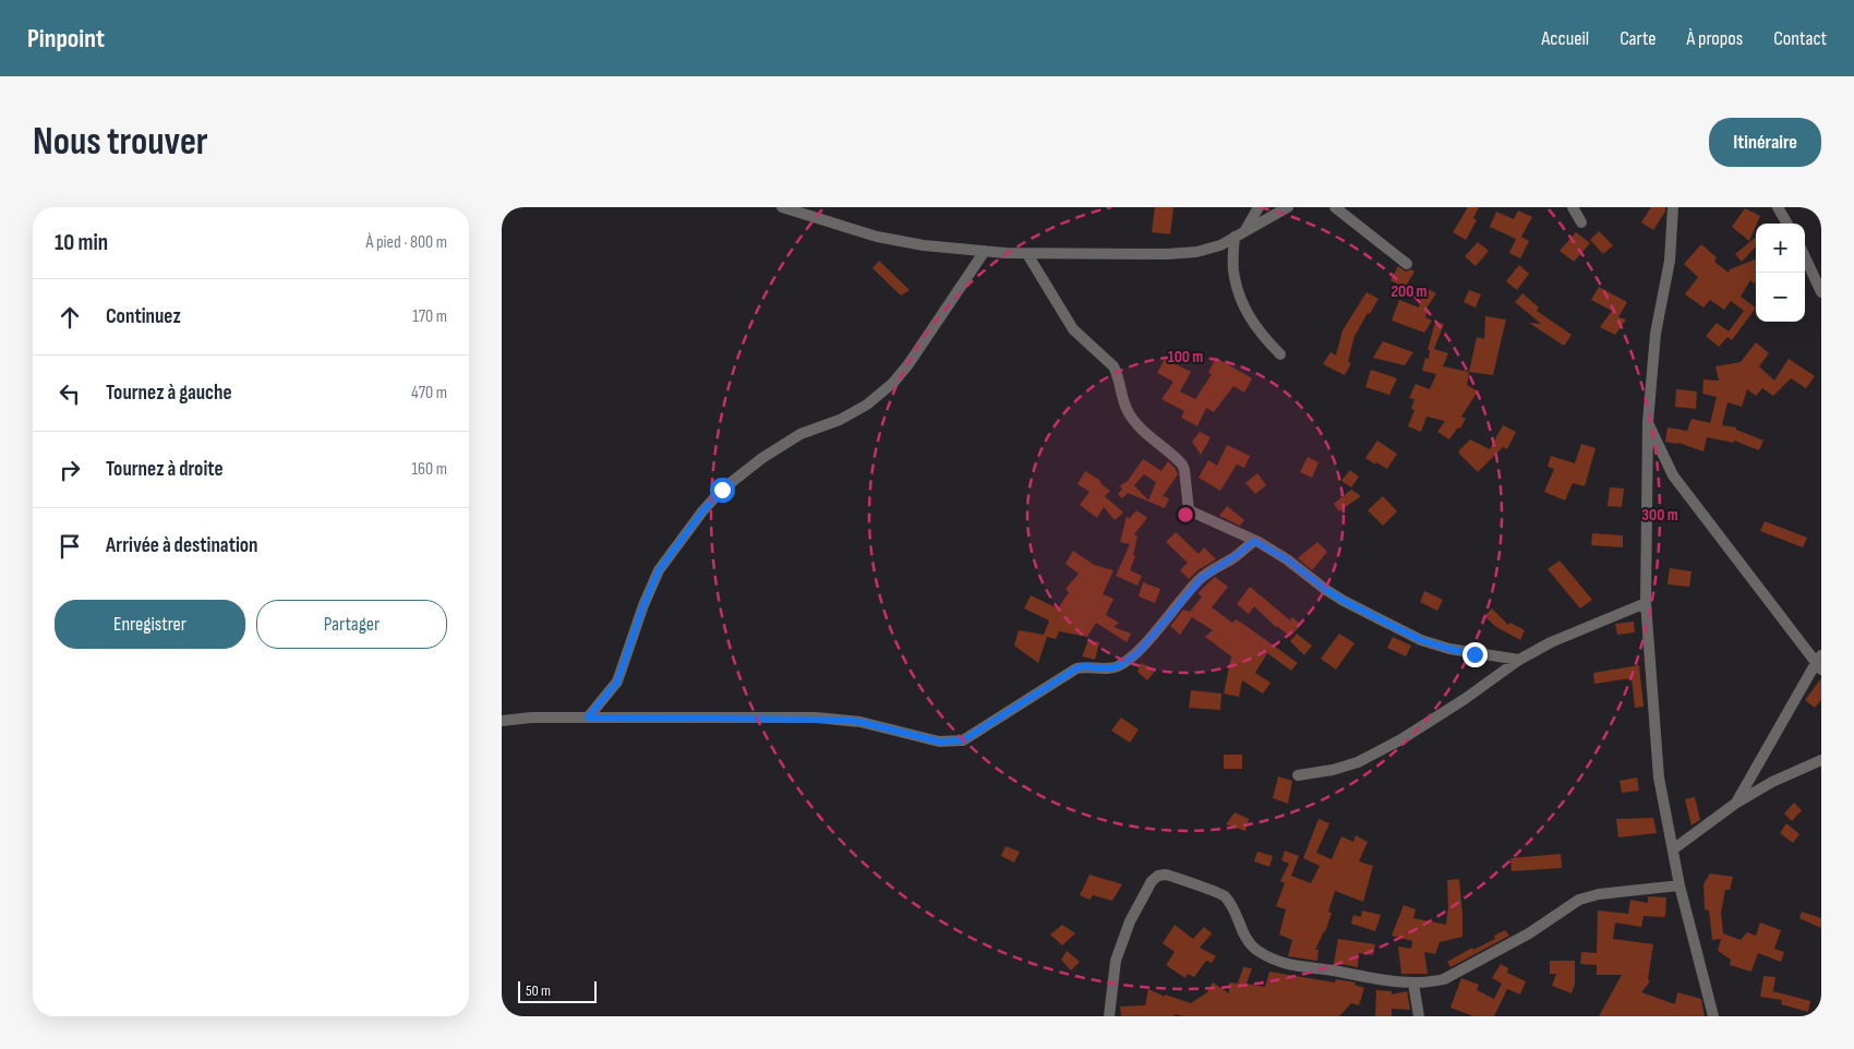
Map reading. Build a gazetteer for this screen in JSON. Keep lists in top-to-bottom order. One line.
{"scale_bar":"50 m","page":{"header":"Pinpoint","nav":["Accueil","Carte","À propos","Contact"],"buttons":["Itinéraire",["Enregistrer","Partager"]],"title":"Nous trouver","heading":["10 min","À pied · 800 m"],"map_buttons":["+","−"],"list":[["Continuez","170 m"],["Tournez à gauche","470 m"],["Tournez à droite","160 m"],"Arrivée à destination"],"scale":"50 m"},"rings":["200 m","100 m","300 m"]}
